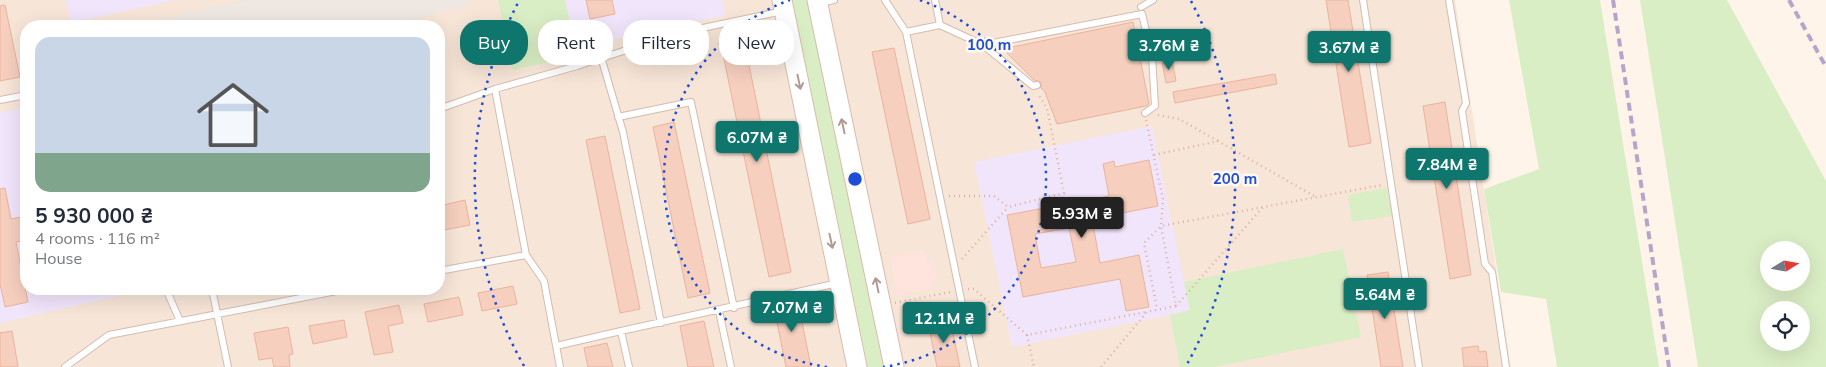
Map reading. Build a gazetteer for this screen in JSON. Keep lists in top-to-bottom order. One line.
{"north":"right","page":{"chip":["Buy","Rent","Filters","New"],"list":[{"name":"5 930 000 ₴","note":"4 rooms · 116 m² · House"}],"price":["3.76M ₴","3.67M ₴","6.07M ₴","7.84M ₴","5.93M ₴","5.64M ₴","7.07M ₴","12.1M ₴"]},"rings":["100 m","200 m"]}
